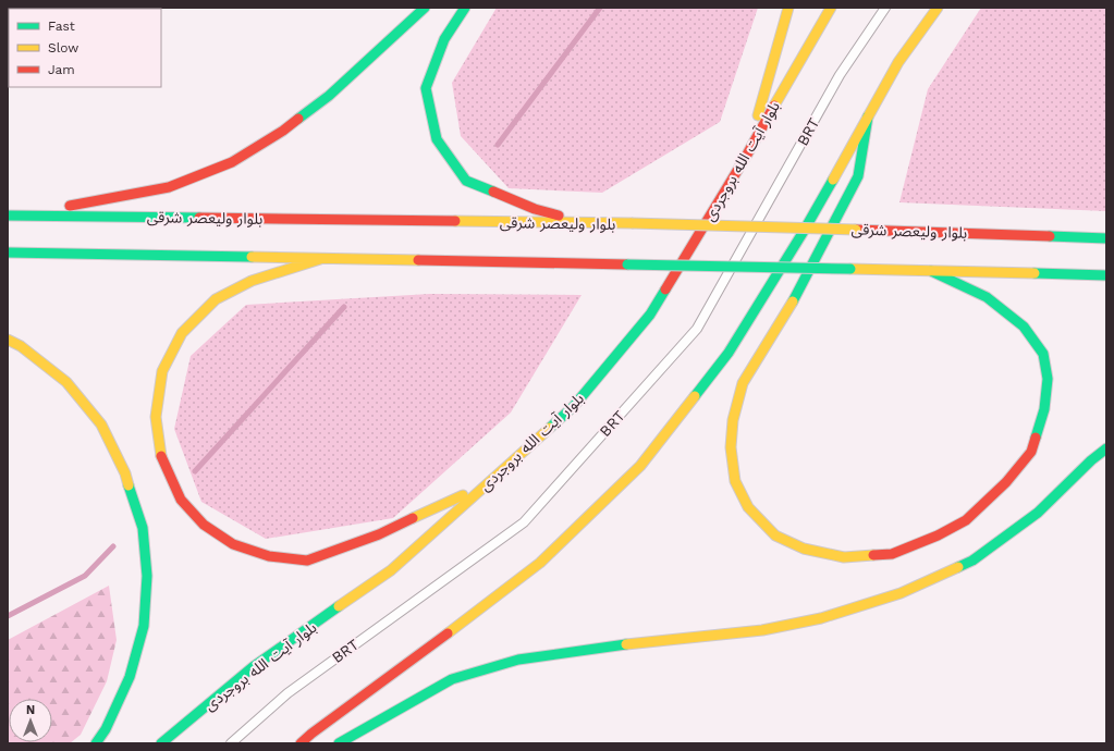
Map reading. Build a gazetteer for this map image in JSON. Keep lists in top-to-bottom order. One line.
{"streets":{"main road":["بلوار آیت الله بروجردی","بلوار ولیعصر شرقی"],"lane":["BRT"]},"legend":["Fast","Slow","Jam"],"north":"top"}
